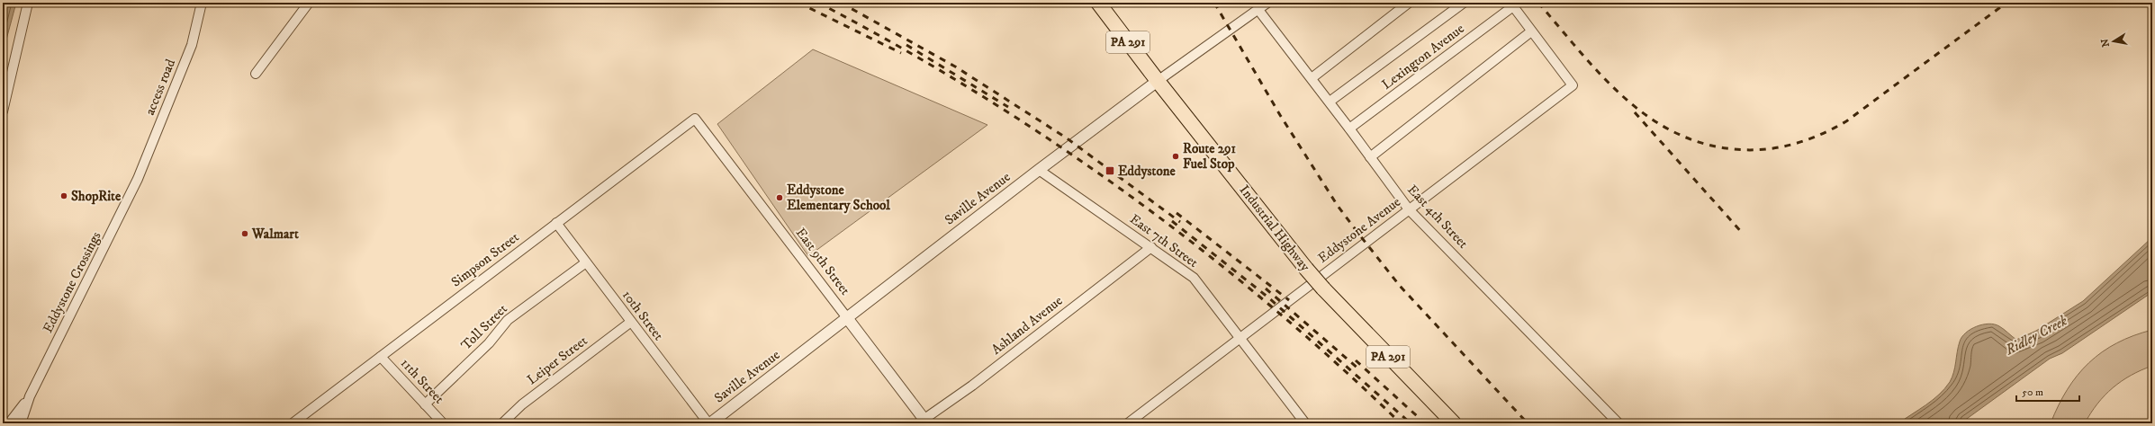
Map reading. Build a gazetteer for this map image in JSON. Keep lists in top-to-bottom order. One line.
{"streets":{"main road":["PA 291","Industrial Highway"],"street":["Lexington Avenue","access road","Saville Avenue","East 4th Street","Eddystone Avenue","East 7th Street","Simpson Street","East 9th Street","Eddystone Crossings","10th Street","Ashland Avenue","Toll Street","Leiper Street","11th Street"]},"crossings":[["Lexington Avenue","East 4th Street"],["access road","Eddystone Crossings"],["Saville Avenue","East 4th Street"],["Saville Avenue","Industrial Highway"],["Saville Avenue","East 7th Street"],["Saville Avenue","East 9th Street"],["Saville Avenue","10th Street"],["East 4th Street","Eddystone Avenue"],["Eddystone Avenue","East 7th Street"],["East 7th Street","Ashland Avenue"],["Simpson Street","East 9th Street"],["Simpson Street","10th Street"],["Simpson Street","11th Street"],["East 9th Street","Ashland Avenue"],["10th Street","Toll Street"],["10th Street","Leiper Street"],["Toll Street","11th Street"]],"water":["Ridley Creek"],"places":{"other":["Route 291 Fuel Stop","ShopRite","Eddystone Elementary School","Walmart"],"transit":["Eddystone"]},"scale_bar":"50 m","north":"left"}
